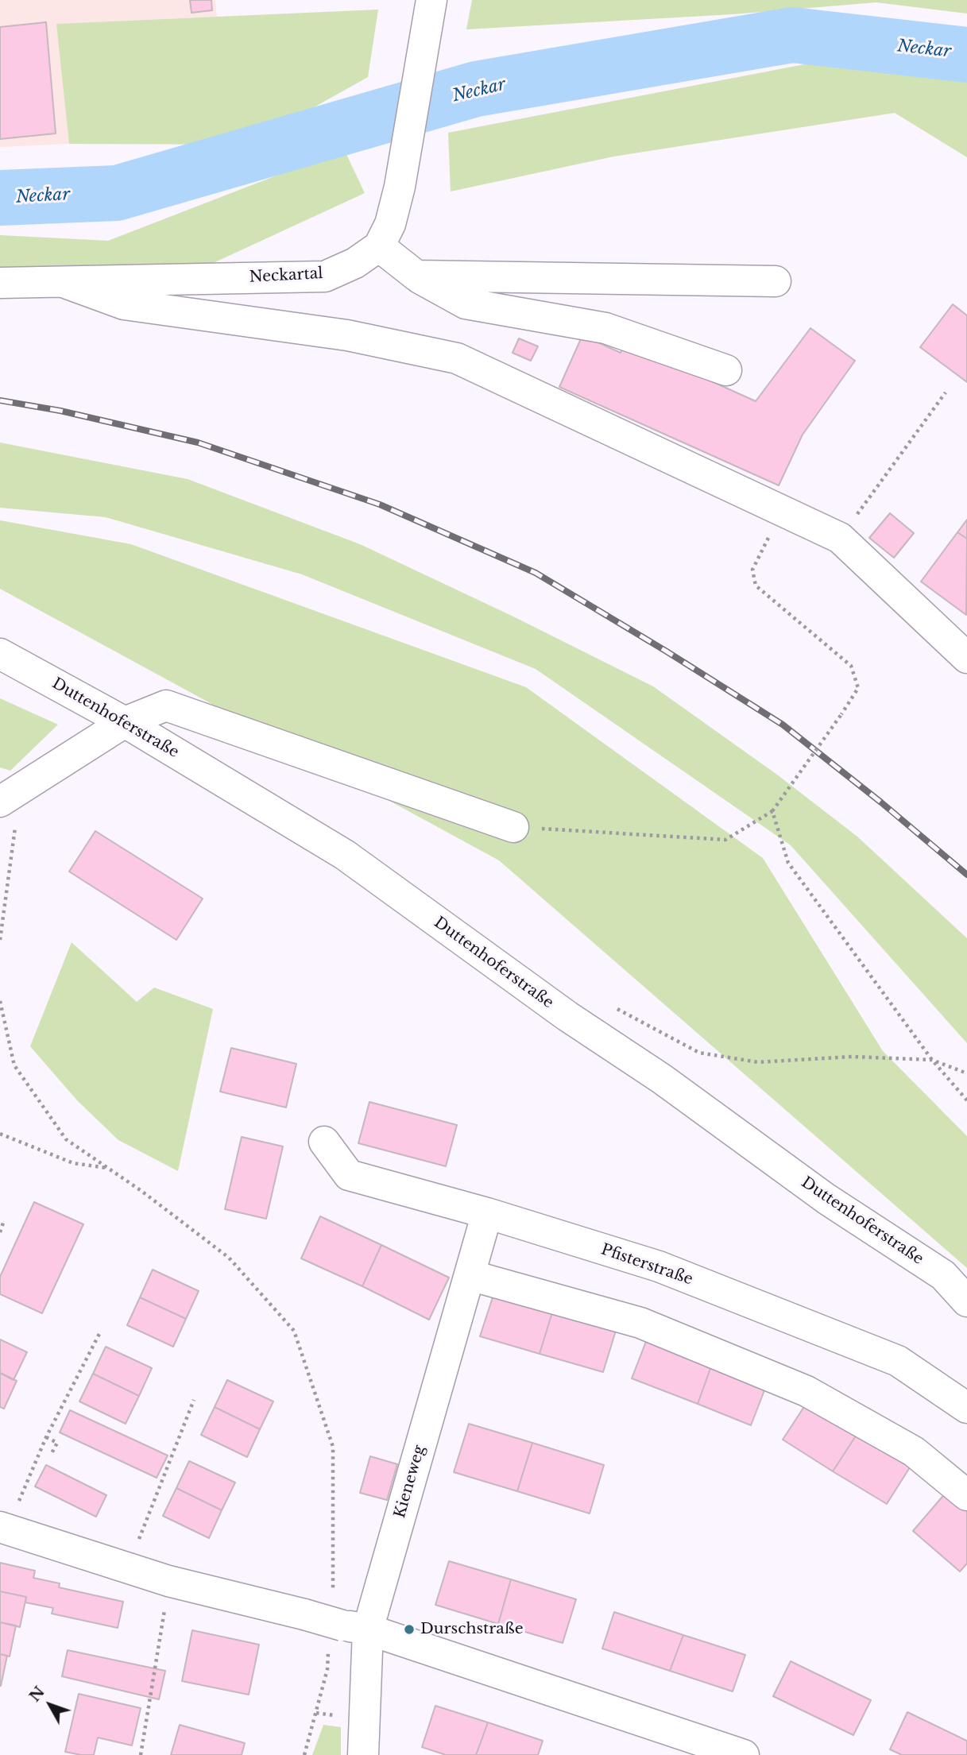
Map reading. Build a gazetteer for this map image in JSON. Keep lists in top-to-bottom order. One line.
{"streets":{"street":["Neckartal","Duttenhoferstraße","Pfisterstraße","Kieneweg"]},"crossings":[["Pfisterstraße","Kieneweg"]],"water":["Neckar"],"places":["Durschstraße"],"north":"top left"}
